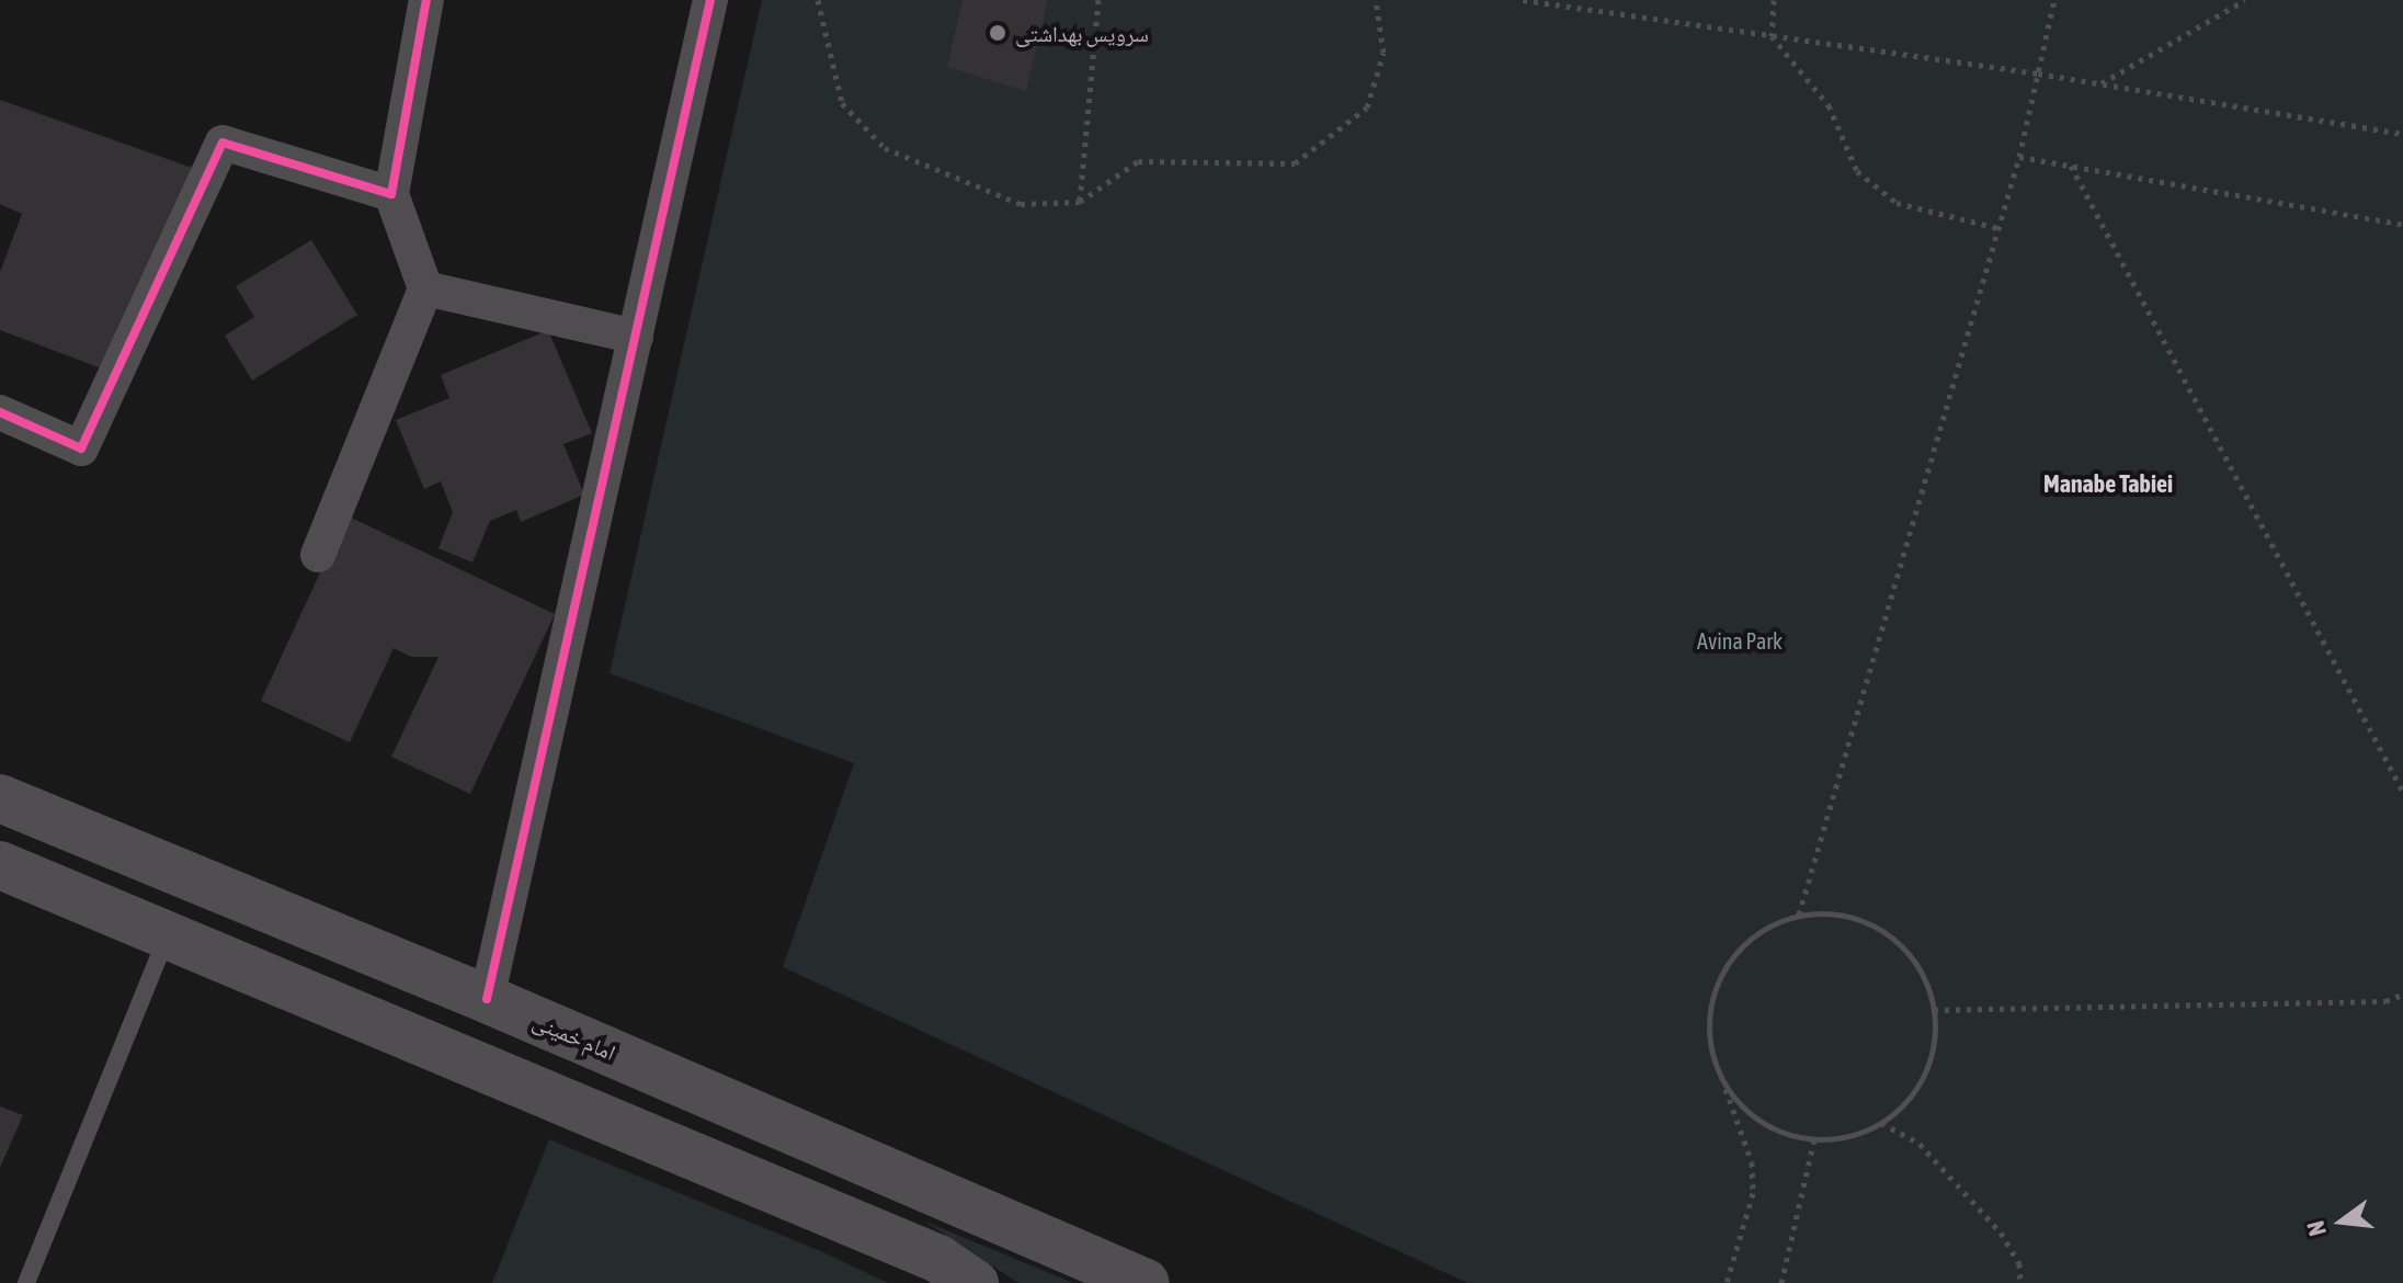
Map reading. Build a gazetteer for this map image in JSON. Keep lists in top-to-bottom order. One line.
{"streets":{"main road":["امام خمینی"]},"districts":["Manabe Tabiei"],"parks":["Avina Park"],"places":["سرویس بهداشتی"],"north":"left"}
